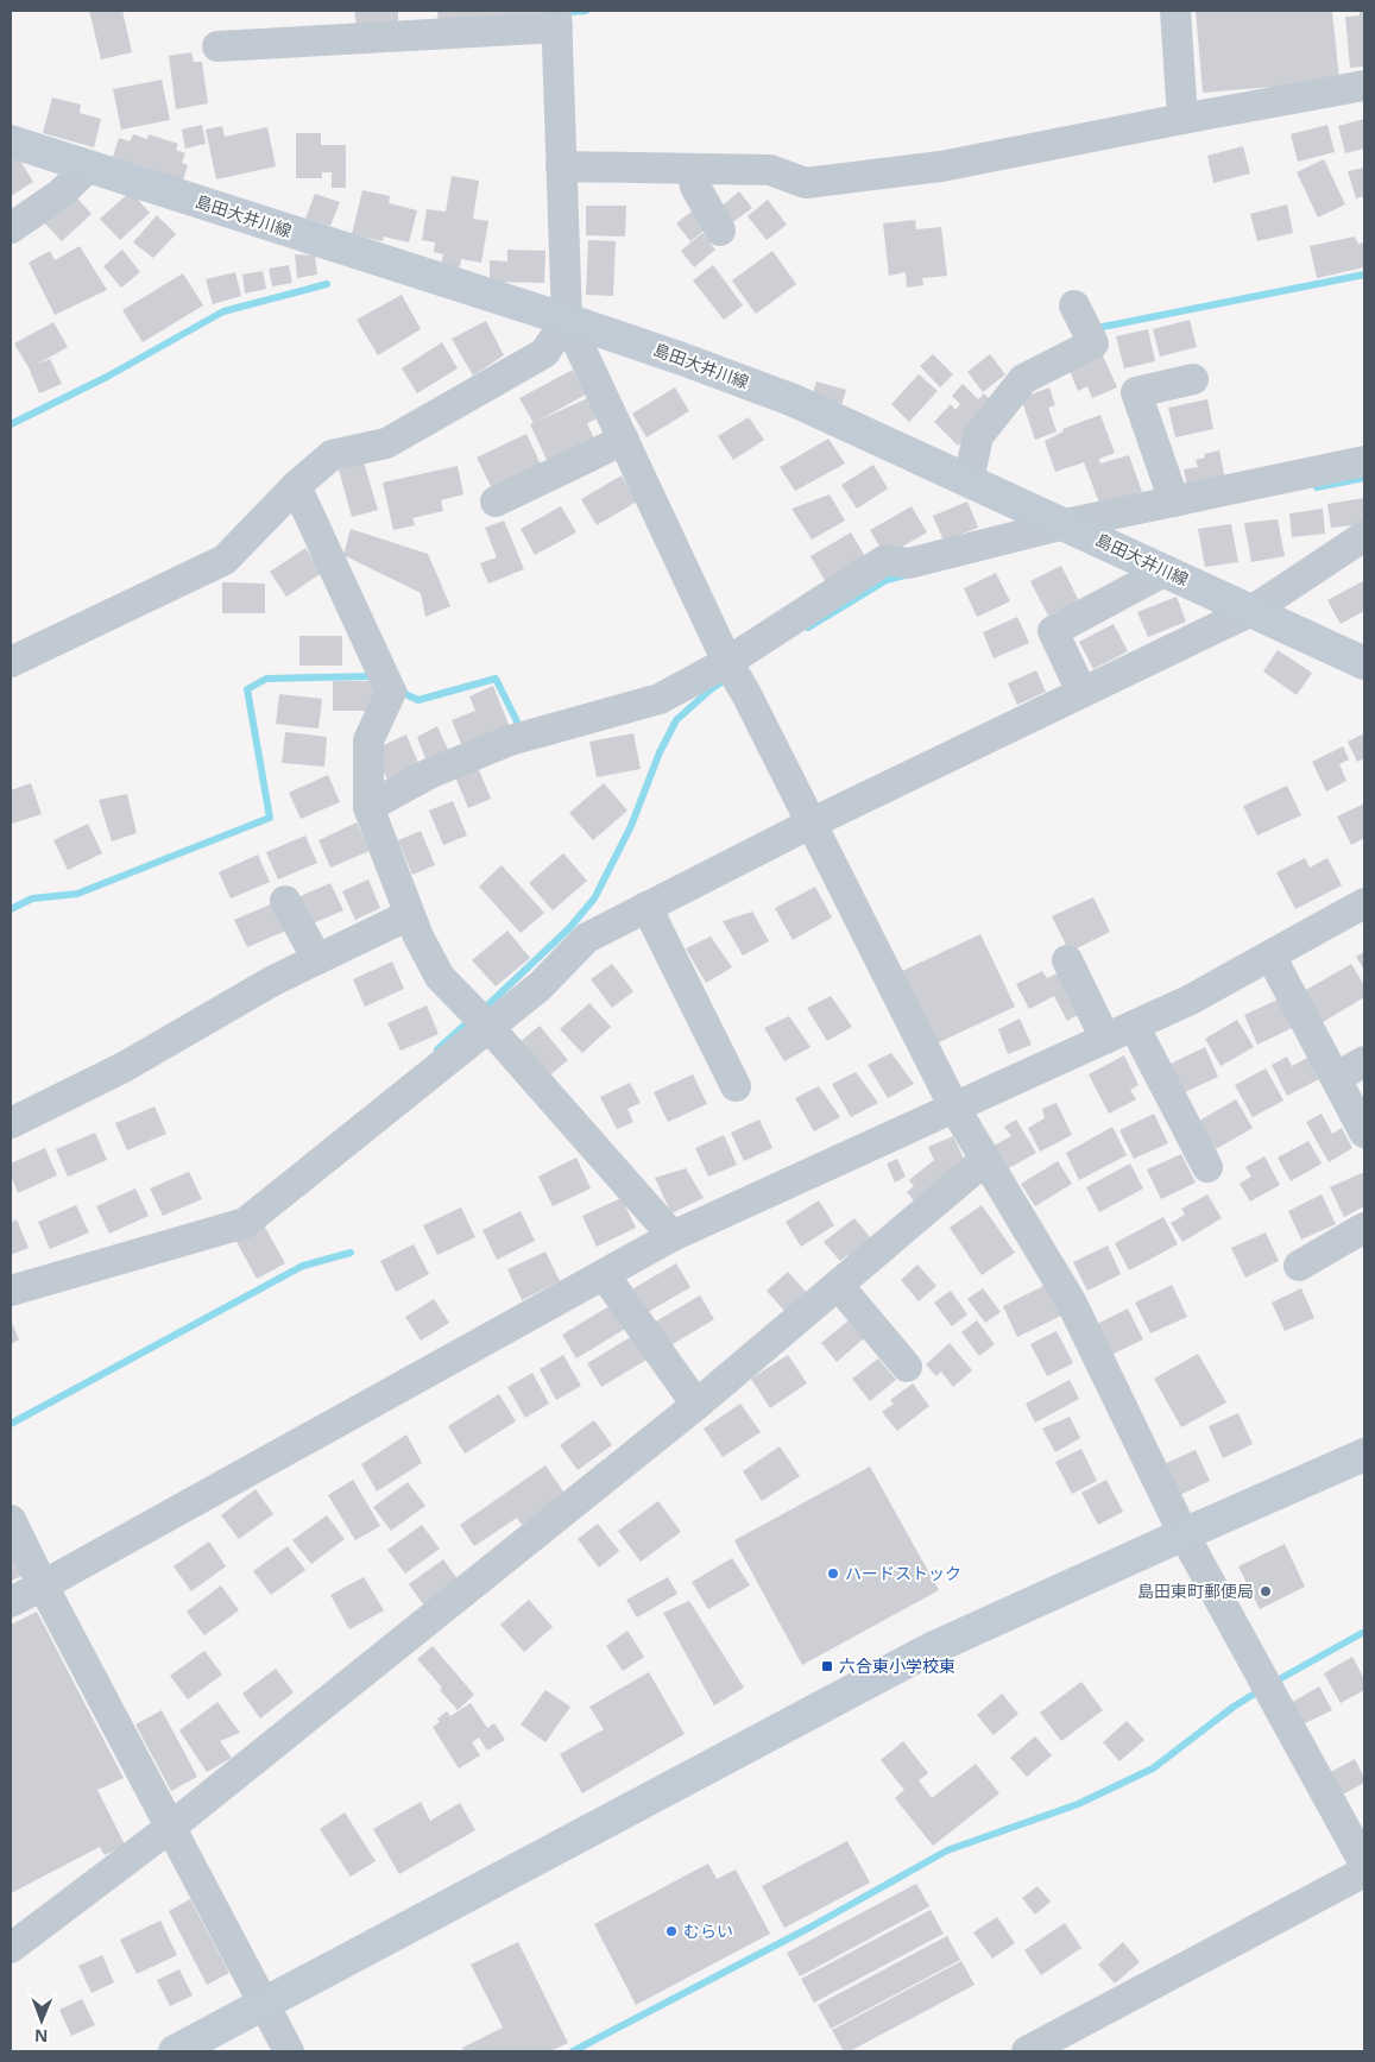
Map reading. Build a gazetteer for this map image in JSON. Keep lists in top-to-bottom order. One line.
{"streets":{"main road":["島田大井川線"]},"places":{"other":["ハードストック","島田東町郵便局","むらい"],"transit":["六合東小学校東"]},"north":"bottom"}
